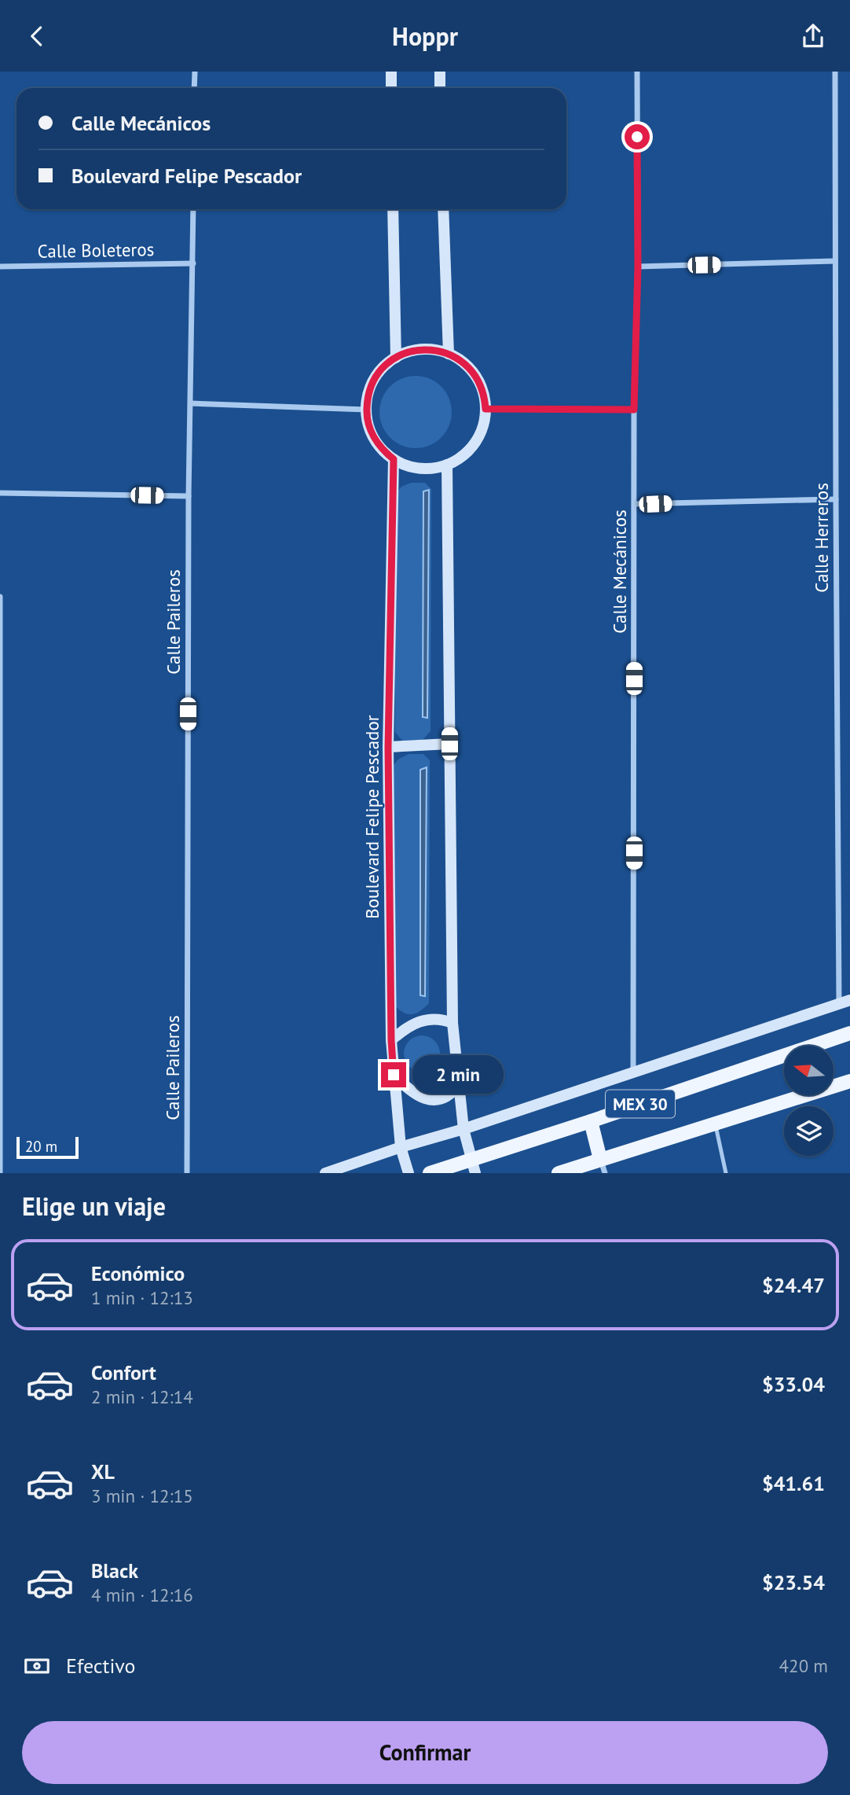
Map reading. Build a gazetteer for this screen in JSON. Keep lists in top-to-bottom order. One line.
{"streets":{"main road":["MEX 30"],"street":["Calle Boleteros","Calle Herreros","Calle Mecánicos","Calle Paileros","Boulevard Felipe Pescador"]},"crossings":[["Calle Boleteros","Calle Paileros"]],"scale_bar":"20 m","north":"left","page":{"header":"Hoppr","banner":["Calle Mecánicos","Boulevard Felipe Pescador"],"bubble":"2 min","scale":"20 m","heading":"Elige un viaje","list":[{"name":"Económico","note":"1 min · 12:13","value":"$24.47"},{"name":"Confort","note":"2 min · 12:14","value":"$33.04"},{"name":"XL","note":"3 min · 12:15","value":"$41.61"},{"name":"Black","note":"4 min · 12:16","value":"$23.54"}],"pay":["Efectivo","420 m"],"buttons":"Confirmar"}}
